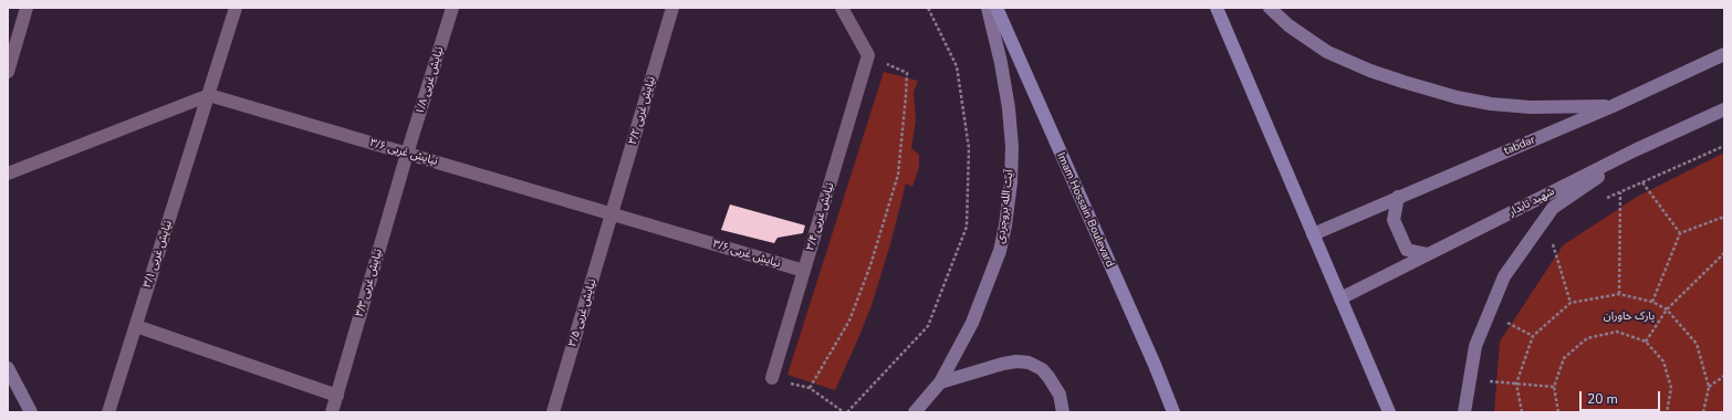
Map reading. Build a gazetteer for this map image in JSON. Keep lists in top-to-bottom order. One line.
{"streets":{"main road":["tabdar","شهید تابدار","آیت الله بروجردی","Imam Hossain Boulevard"],"street":["نیایش غربی ۱/۸","نیایش غربی ۳/۲","نیایش غربی ۳/۶","نیایش غربی ۳/۴","نیایش غربی ۳/۱","نیایش غربی ۳/۳","نیایش غربی ۳/۵"]},"crossings":[["نیایش غربی ۱/۸","نیایش غربی ۳/۶"],["نیایش غربی ۱/۸","نیایش غربی ۳/۳"],["نیایش غربی ۳/۲","نیایش غربی ۳/۶"],["نیایش غربی ۳/۲","نیایش غربی ۳/۵"],["نیایش غربی ۳/۶","نیایش غربی ۳/۴"],["نیایش غربی ۳/۶","نیایش غربی ۳/۱"],["نیایش غربی ۳/۶","نیایش غربی ۳/۳"],["نیایش غربی ۳/۶","نیایش غربی ۳/۵"]],"parks":["پارک خاوران"],"scale_bar":"20 m"}
